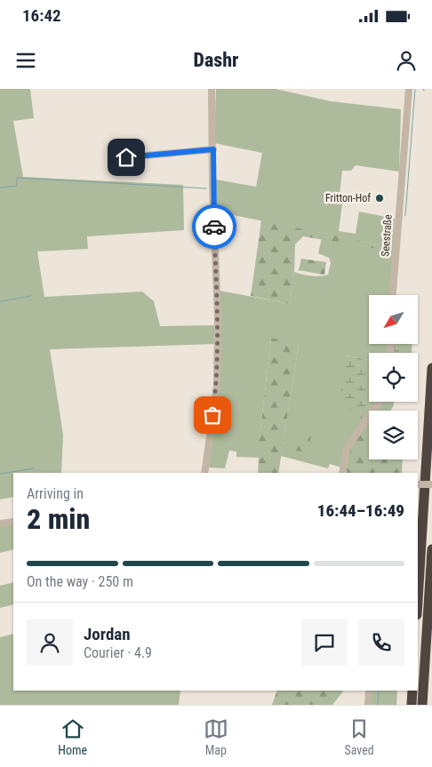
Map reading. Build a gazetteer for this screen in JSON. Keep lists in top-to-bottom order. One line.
{"streets":{"street":["Seestraße"]},"places":["Fritton-Hof"],"north":"bottom left","page":{"status":"16:42","header":"Dashr","heading":["2 min","Arriving in","16:44–16:49"],"panel":["Jordan","Courier · 4.9"],"bar":"On the way · 250 m","tabs":["Home","Map","Saved"]}}
